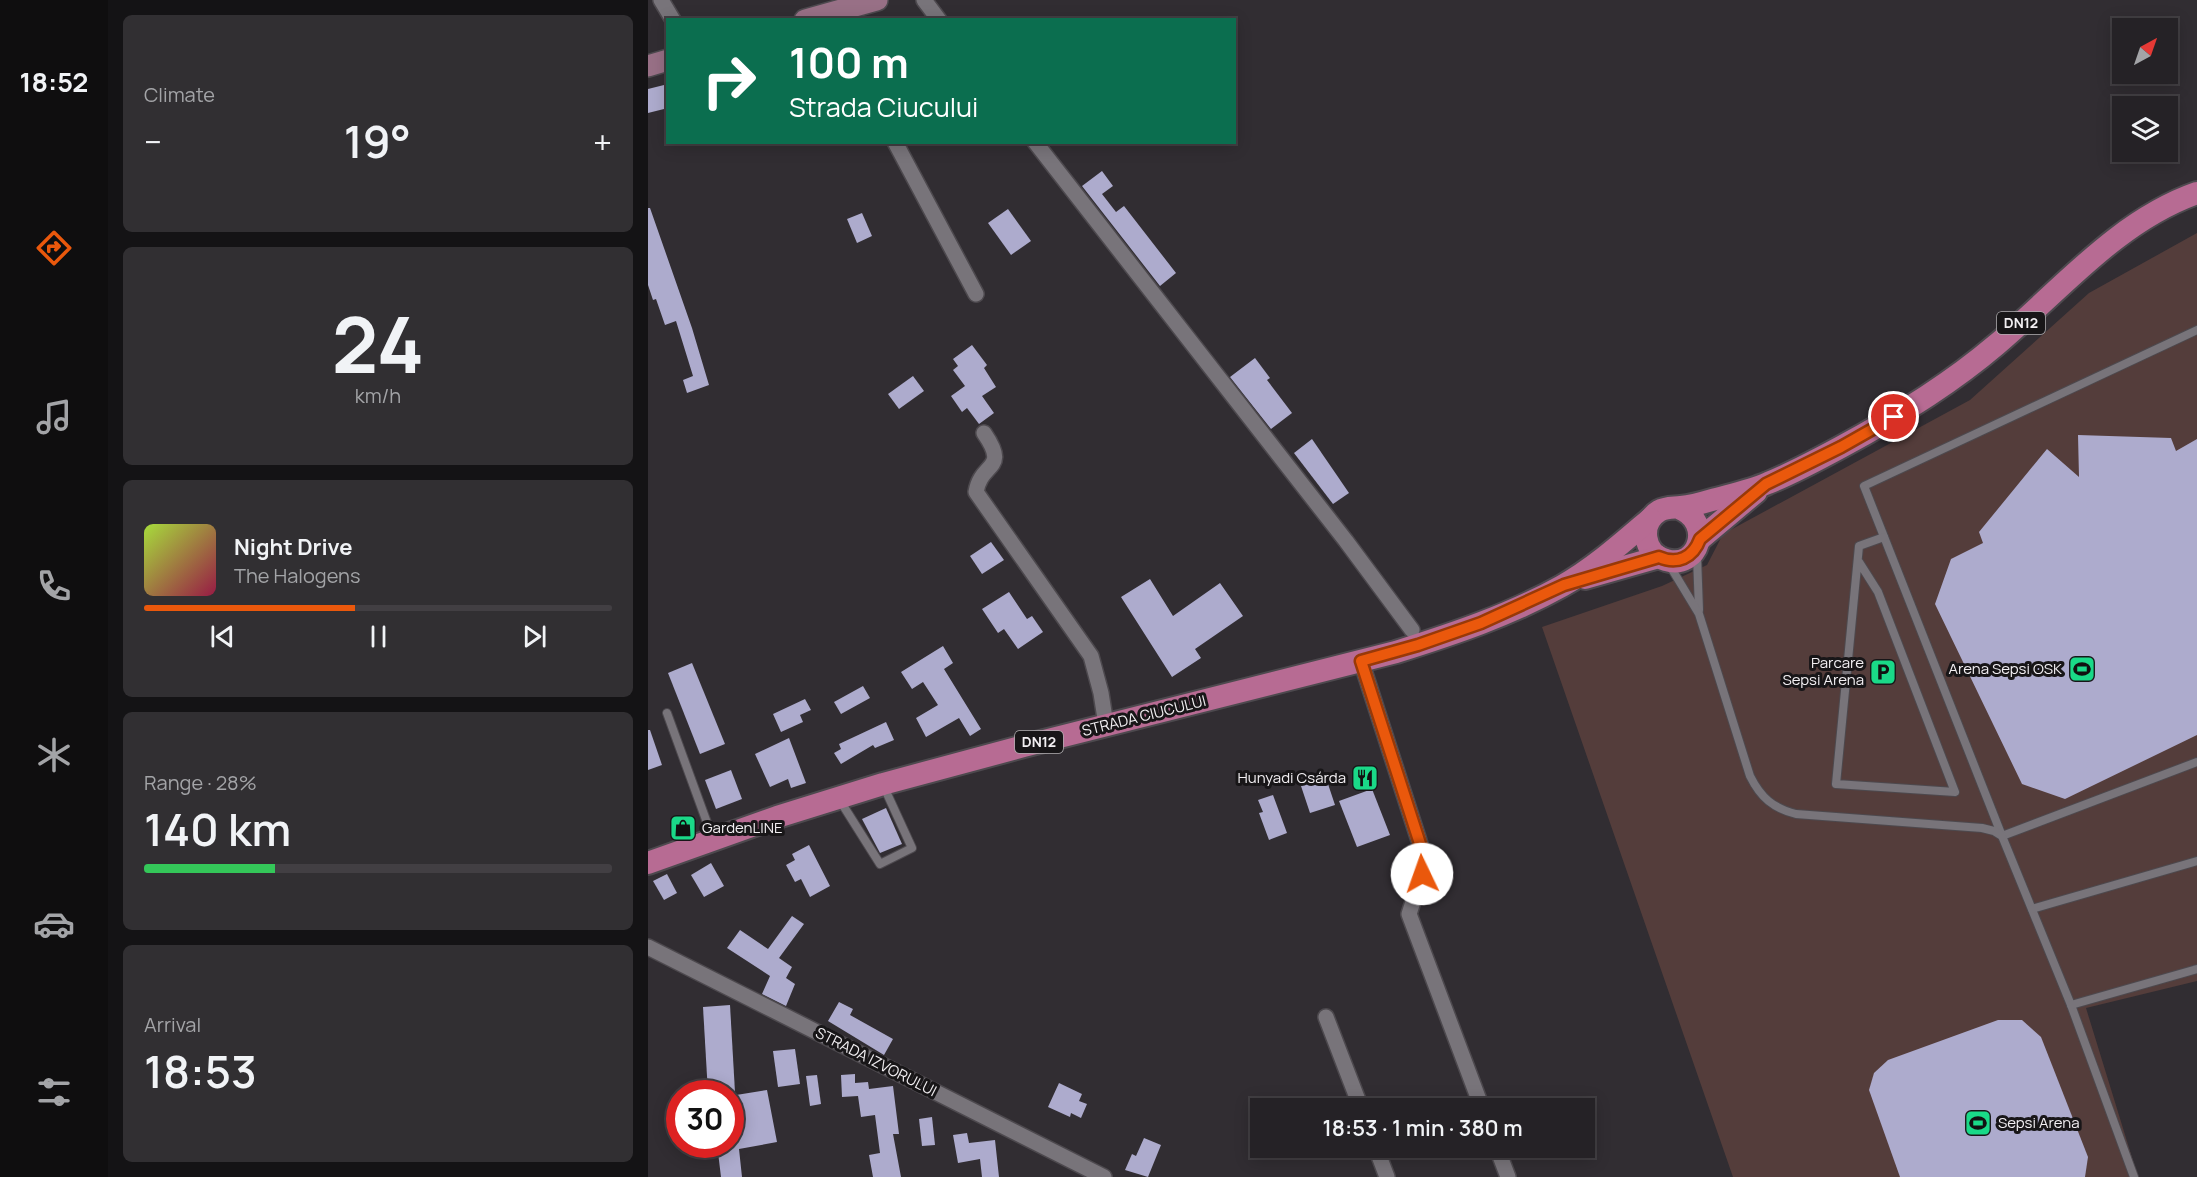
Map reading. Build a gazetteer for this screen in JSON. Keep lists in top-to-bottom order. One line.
{"streets":{"main road":["DN12","STRADA CIUCULUI"],"street":["STRADA IZVORULUI"]},"crossings":[["DN12","STRADA CIUCULUI"]],"places":{"sports":["Arena Sepsi OSK","Sepsi Arena"],"parking":["Parcare Sepsi Arena"],"restaurant":["Hunyadi Csárda"],"shop":["GardenLINE"]},"north":"top right","page":{"tabs":"18:52","tile":["Climate",["24","km/h"],["Range · 28%","140 km"],["Arrival","18:53"]],"turn":["100 m","Strada Ciucului"],"heat":["−","19°","+"],"song":["Night Drive","The Halogens"],"limit":"30","trip":"18:53 · 1 min · 380 m"}}
